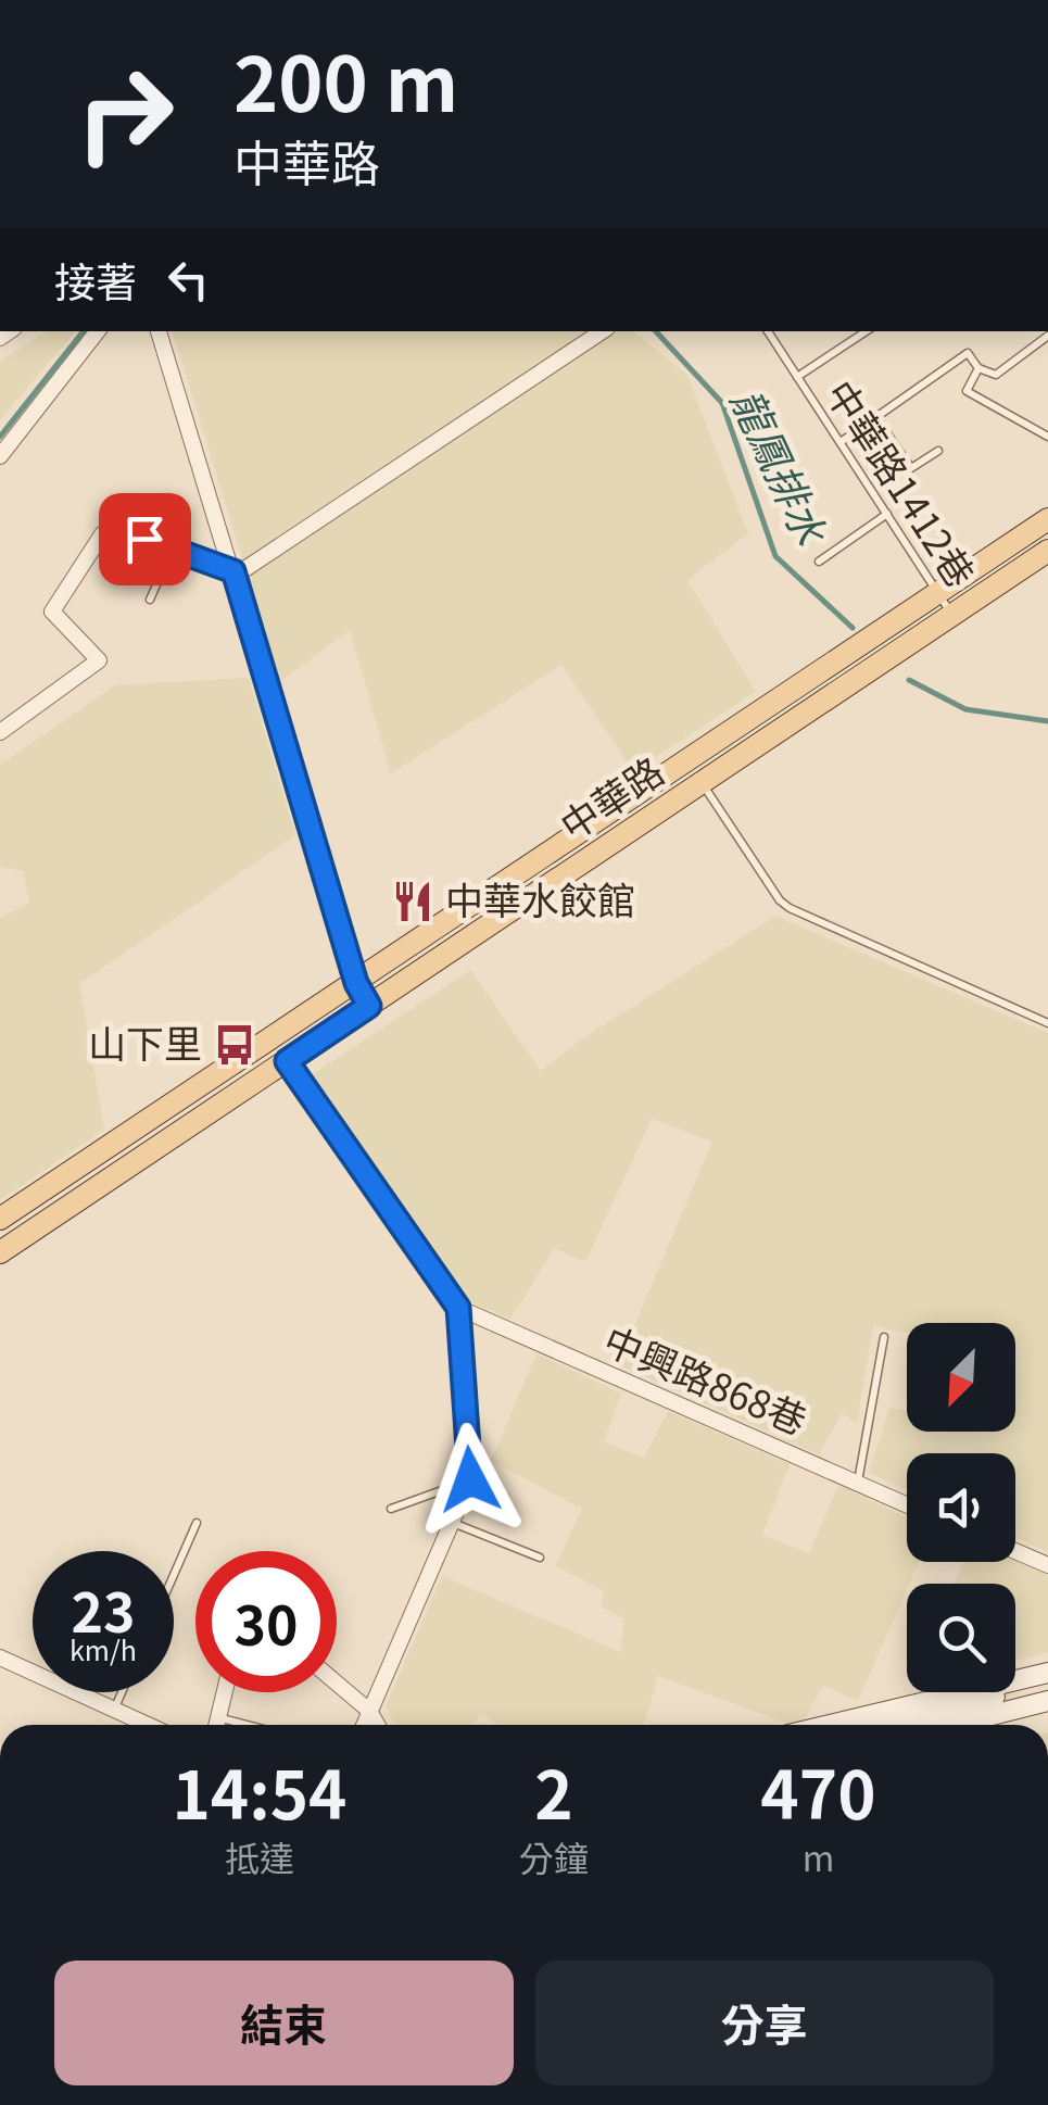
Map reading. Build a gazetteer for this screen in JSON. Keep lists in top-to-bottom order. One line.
{"streets":{"main road":["中華路"],"street":["中興路868巷"],"lane":["中華路1412巷"]},"crossings":[["中華路1412巷","中華路"]],"water":["龍鳳排水"],"places":{"restaurant":["中華水餃館"],"bus stop":["山下里"]},"north":"bottom left","page":{"turn":["200 m","中華路"],"then":"接著","speed":"23 km/h","limit":"30","eta":["14:54","抵達","2","分鐘","470","m"],"buttons":["結束","分享"]}}
